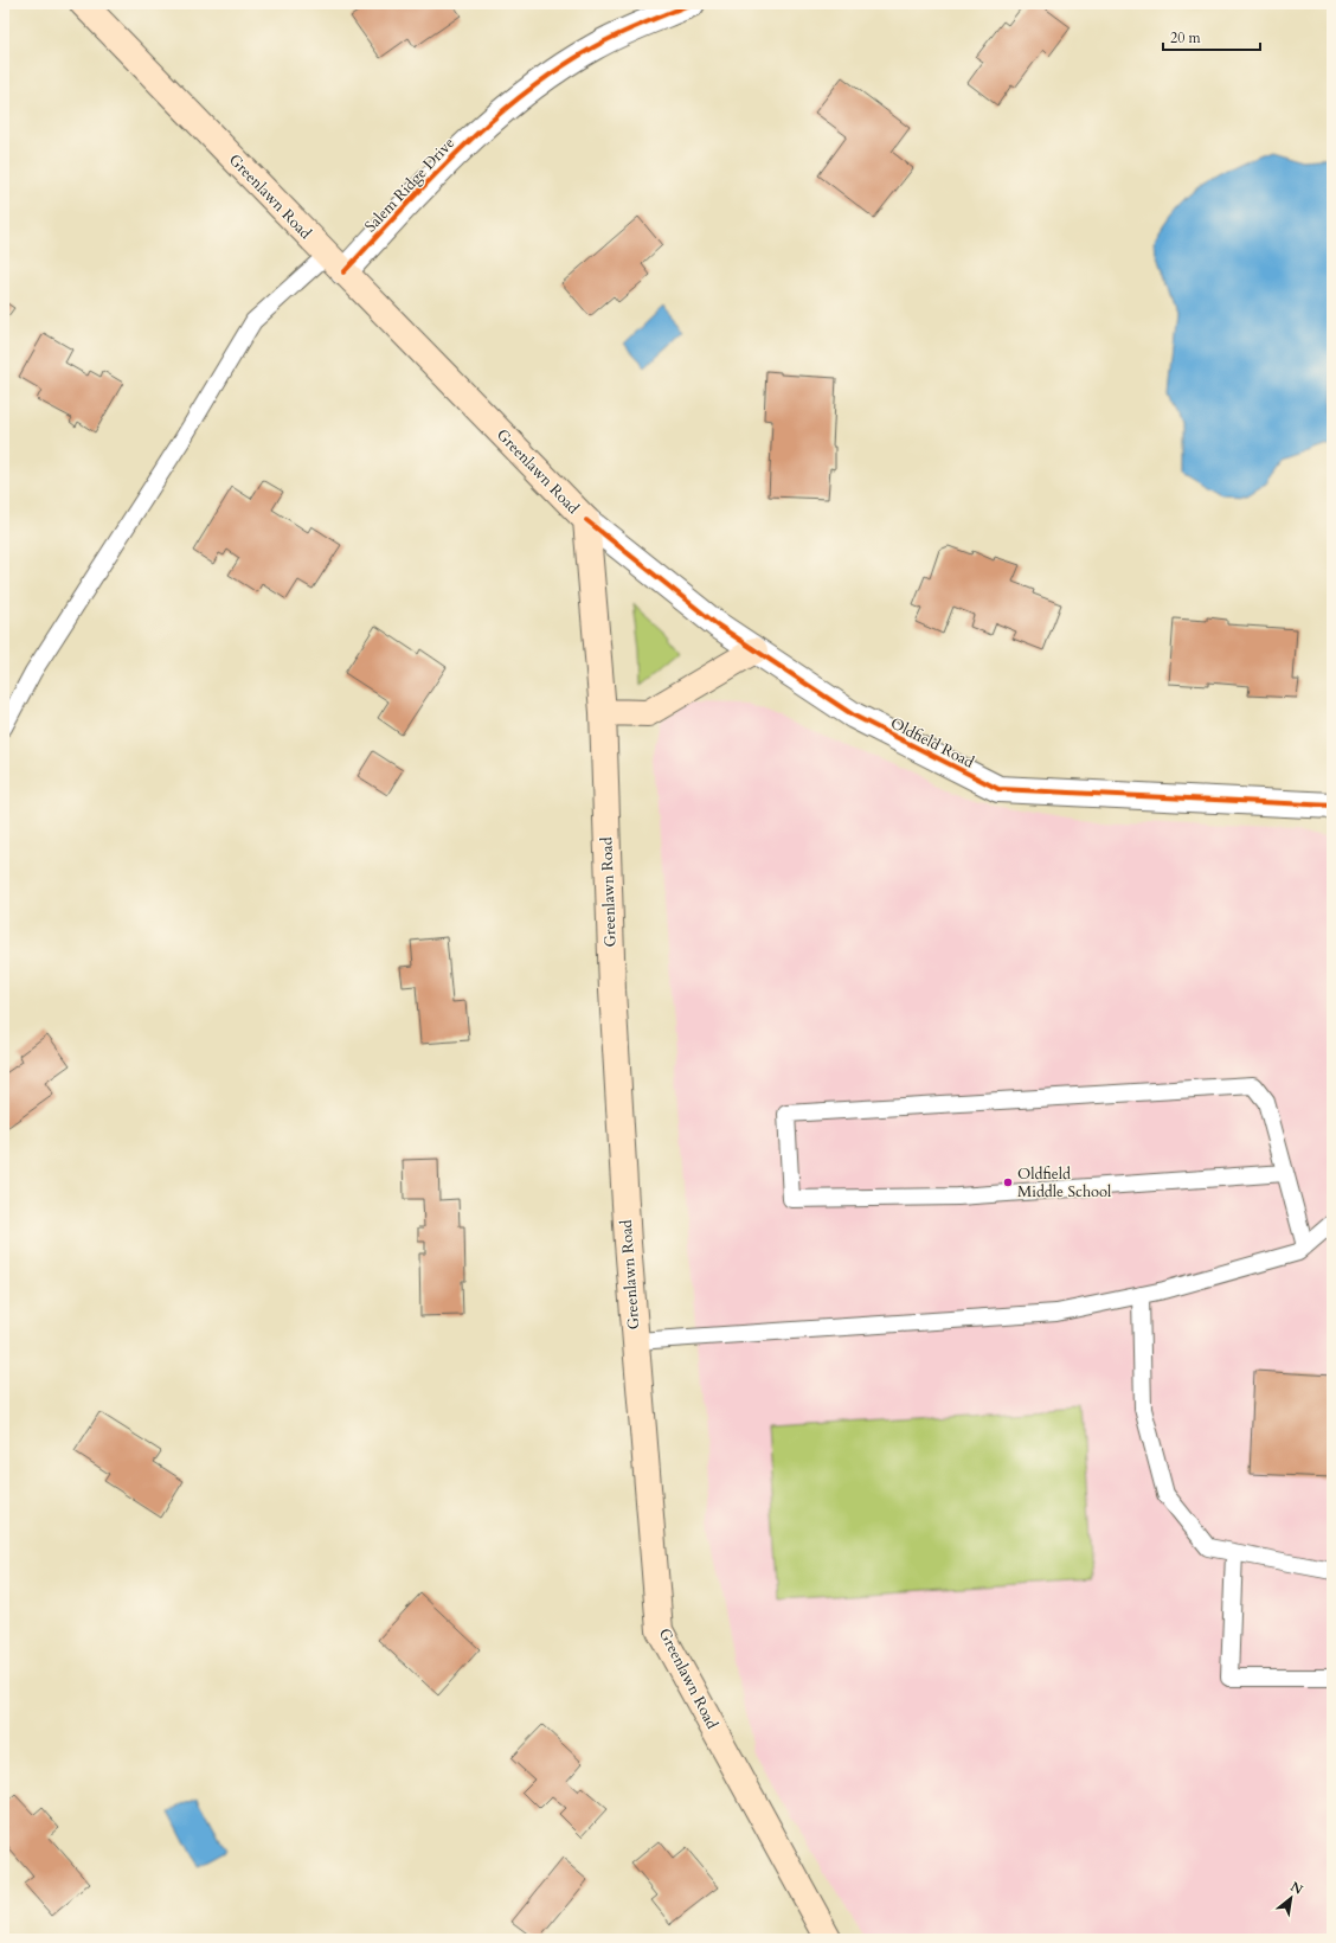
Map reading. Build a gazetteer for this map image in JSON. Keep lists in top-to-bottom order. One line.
{"streets":{"main road":["Greenlawn Road"],"street":["Salem Ridge Drive","Oldfield Road"]},"crossings":[["Salem Ridge Drive","Greenlawn Road"],["Greenlawn Road","Oldfield Road"]],"places":["Oldfield Middle School"],"scale_bar":"20 m","north":"top right"}
